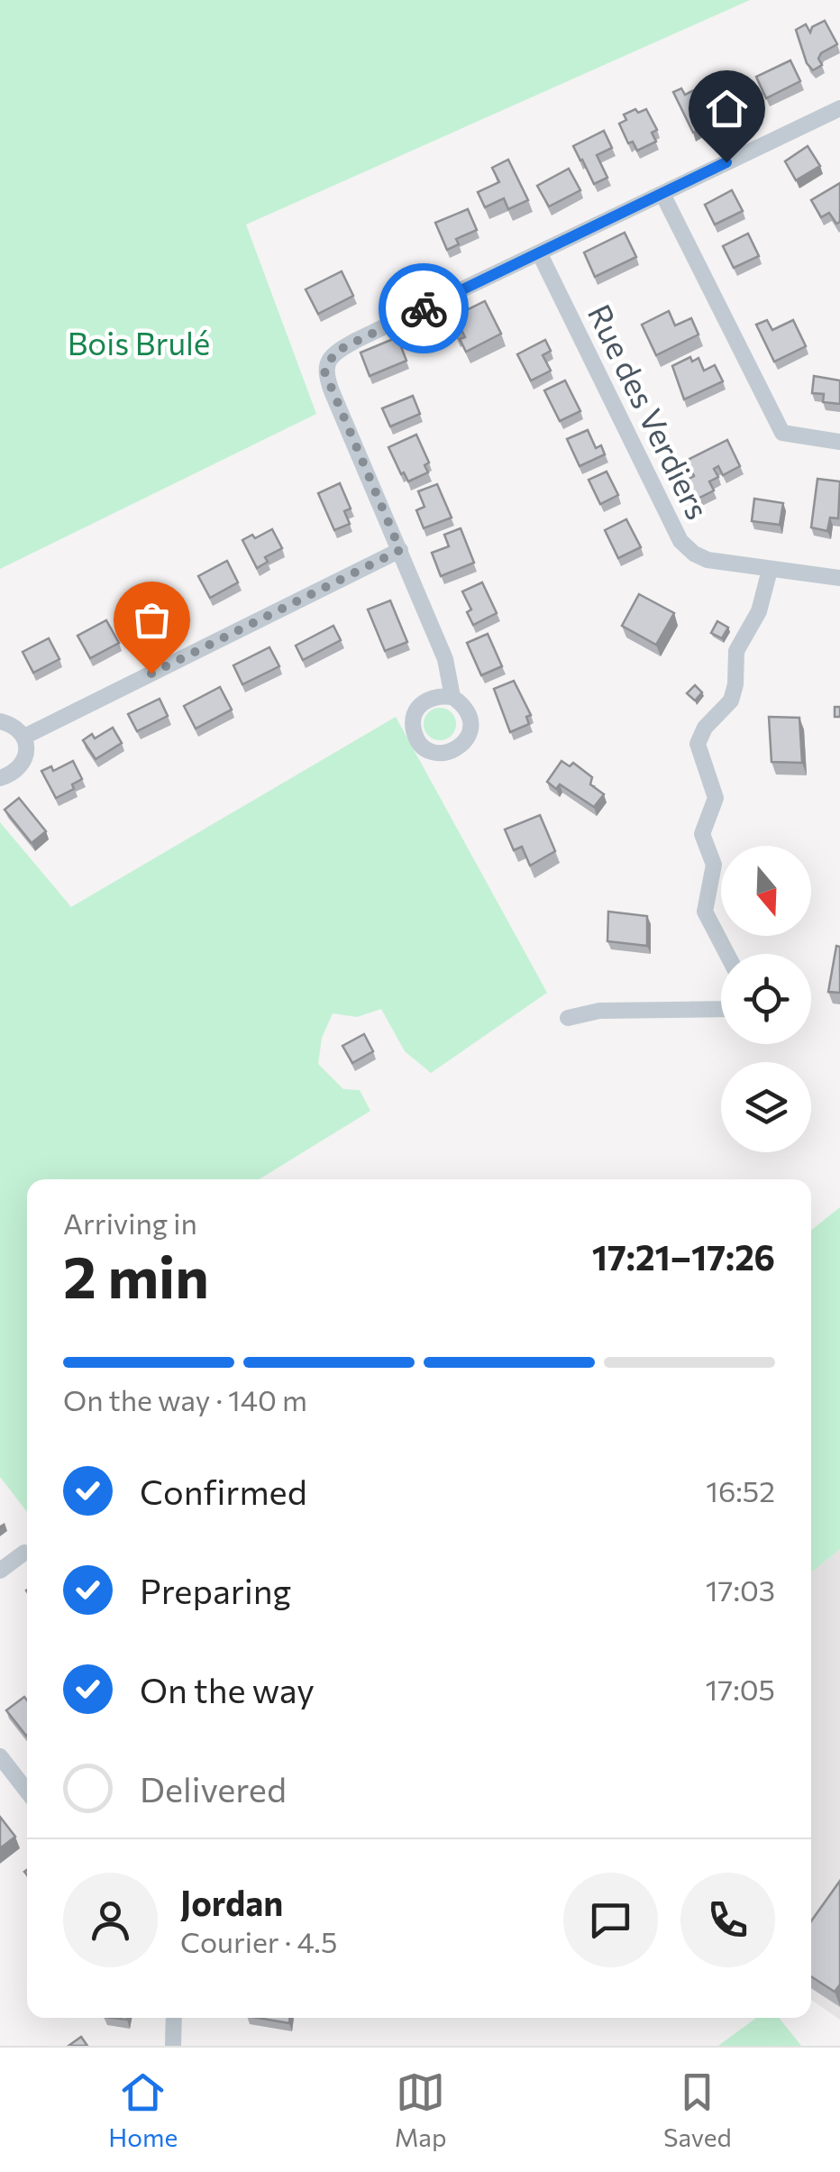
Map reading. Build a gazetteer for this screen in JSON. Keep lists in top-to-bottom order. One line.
{"streets":{"street":["Rue des Verdiers"]},"parks":["Bois Brulé"],"north":"bottom","page":{"heading":["2 min","Arriving in","17:21–17:26"],"panel":["Jordan","Courier · 4.5"],"bar":"On the way · 140 m","list":[["Confirmed","16:52"],["Preparing","17:03"],["On the way","17:05"],"Delivered"],"tabs":["Home","Map","Saved"]}}
